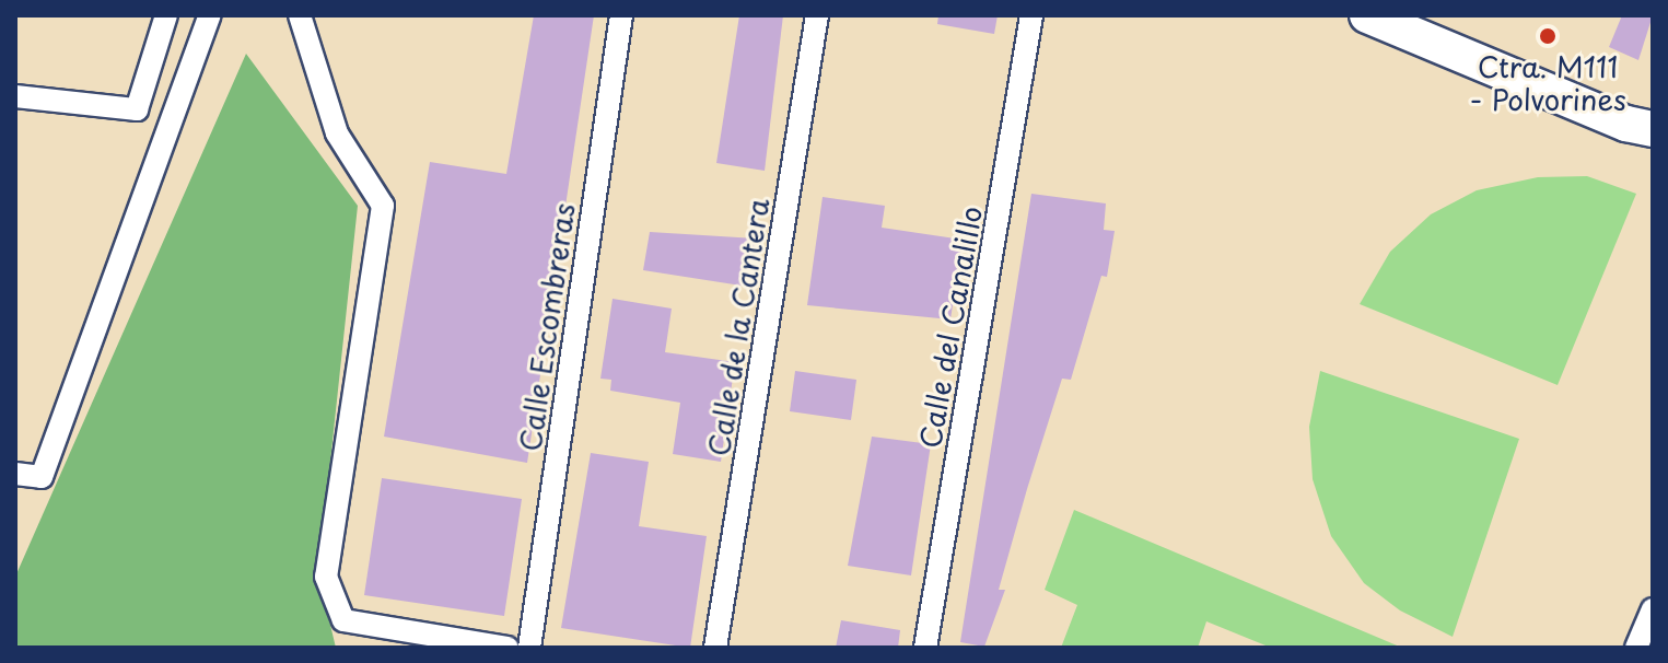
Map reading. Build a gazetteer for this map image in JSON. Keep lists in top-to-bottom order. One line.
{"streets":{"street":["Calle Escombreras","Calle de la Cantera","Calle del Canalillo"]},"places":["Ctra. M111 - Polvorines"]}
